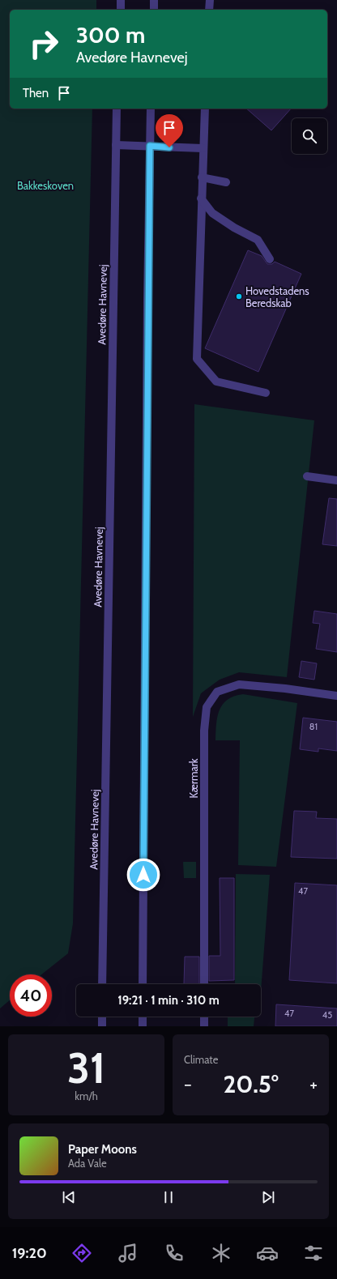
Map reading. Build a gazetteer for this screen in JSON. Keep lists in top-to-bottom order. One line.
{"streets":{"street":["Avedøre Havnevej","Kærmark"]},"parks":["Bakkeskoven"],"places":["Hovedstadens Beredskab"],"house_numbers":["81","47","47","45"],"page":{"turn":["300 m","Avedøre Havnevej"],"then":"Then","limit":"40","trip":"19:21 · 1 min · 310 m","tile":[["31","km/h"],"Climate"],"heat":["−","20.5°","+"],"song":["Paper Moons","Ada Vale"],"tabs":"19:20"}}
